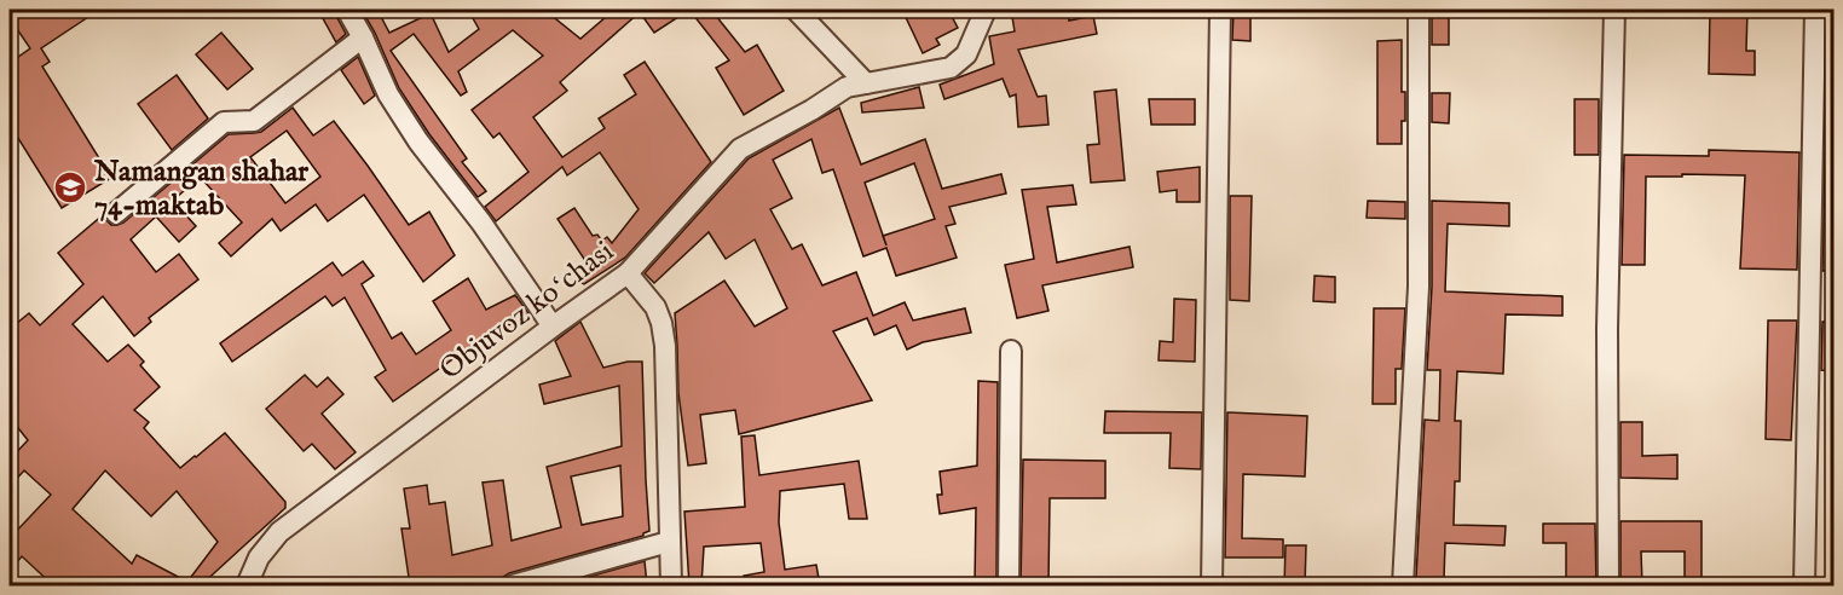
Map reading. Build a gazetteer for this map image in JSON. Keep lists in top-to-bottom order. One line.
{"streets":{"street":["Objuvoz koʻchasi"]},"places":{"school or university":["Namangan shahar 74-maktab"]}}
